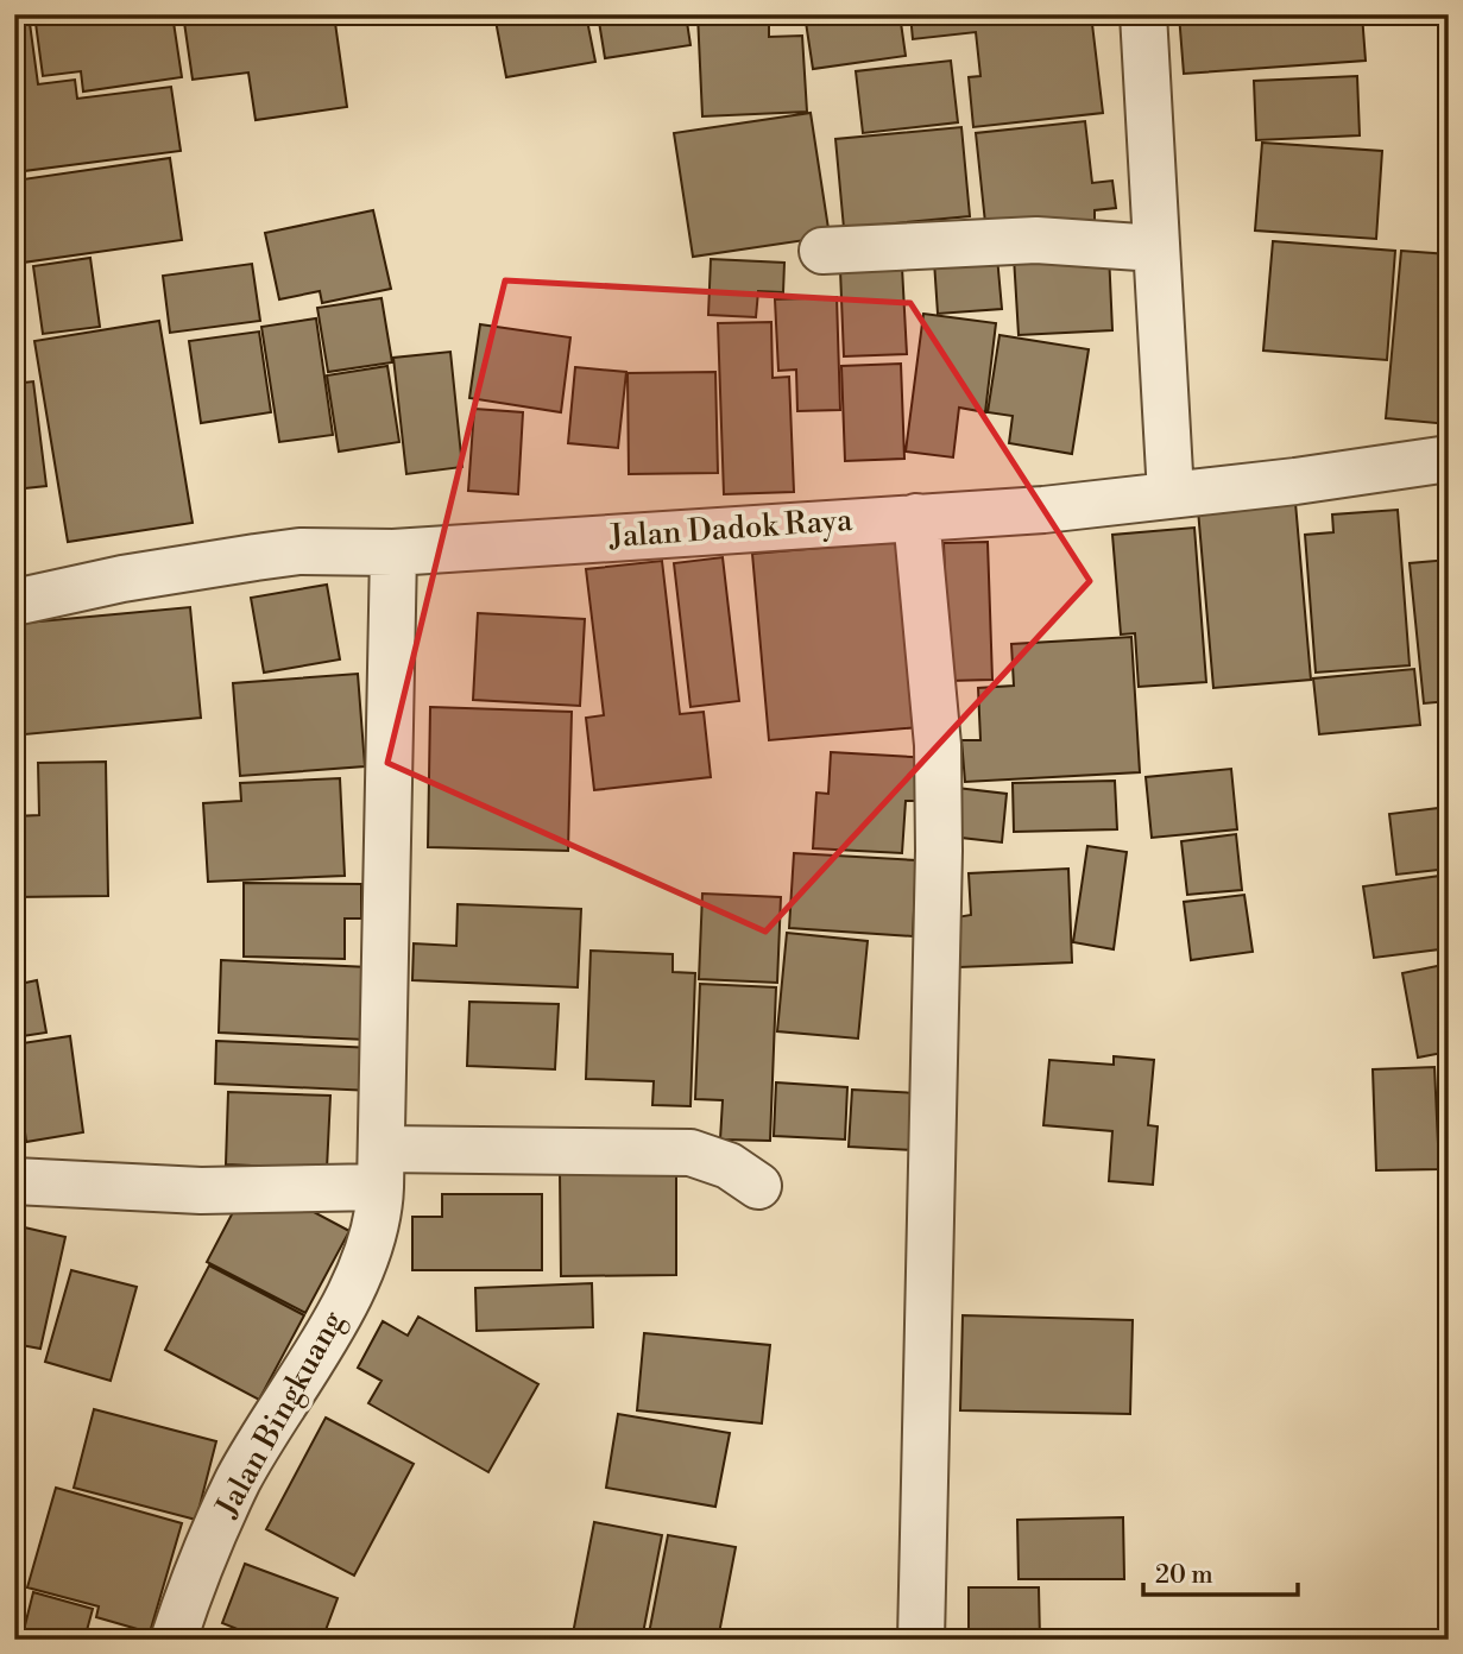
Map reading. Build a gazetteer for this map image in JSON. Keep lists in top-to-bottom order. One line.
{"streets":{"street":["Jalan Dadok Raya","Jalan Bingkuang"]},"crossings":[["Jalan Dadok Raya","Jalan Bingkuang"]],"scale_bar":"20 m"}
